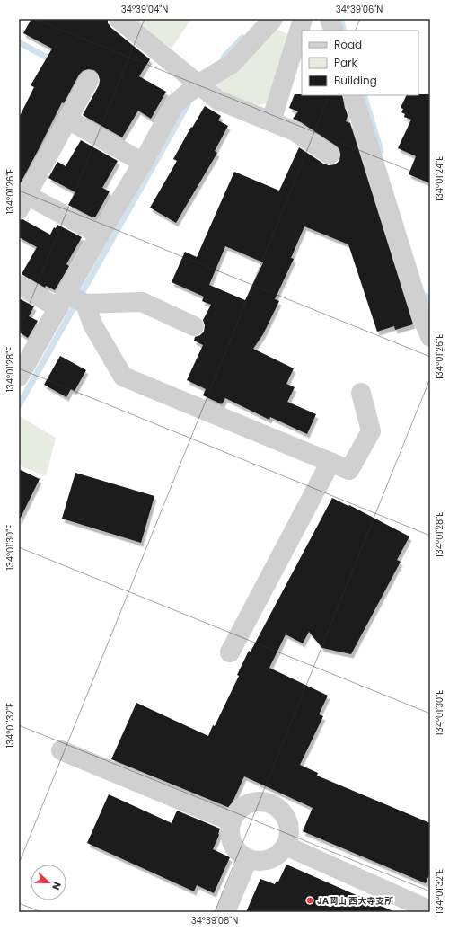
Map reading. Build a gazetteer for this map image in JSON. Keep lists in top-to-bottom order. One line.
{"places":["JA岡山 西大寺支所"],"legend":["Road","Park","Building"],"north":"right","coordinates":["34°39'04\"N","34°39'06\"N","134°01'24\"E","134°01'26\"E","134°01'28\"E","134°01'30\"E","134°01'32\"E","34°39'08\"N"]}
